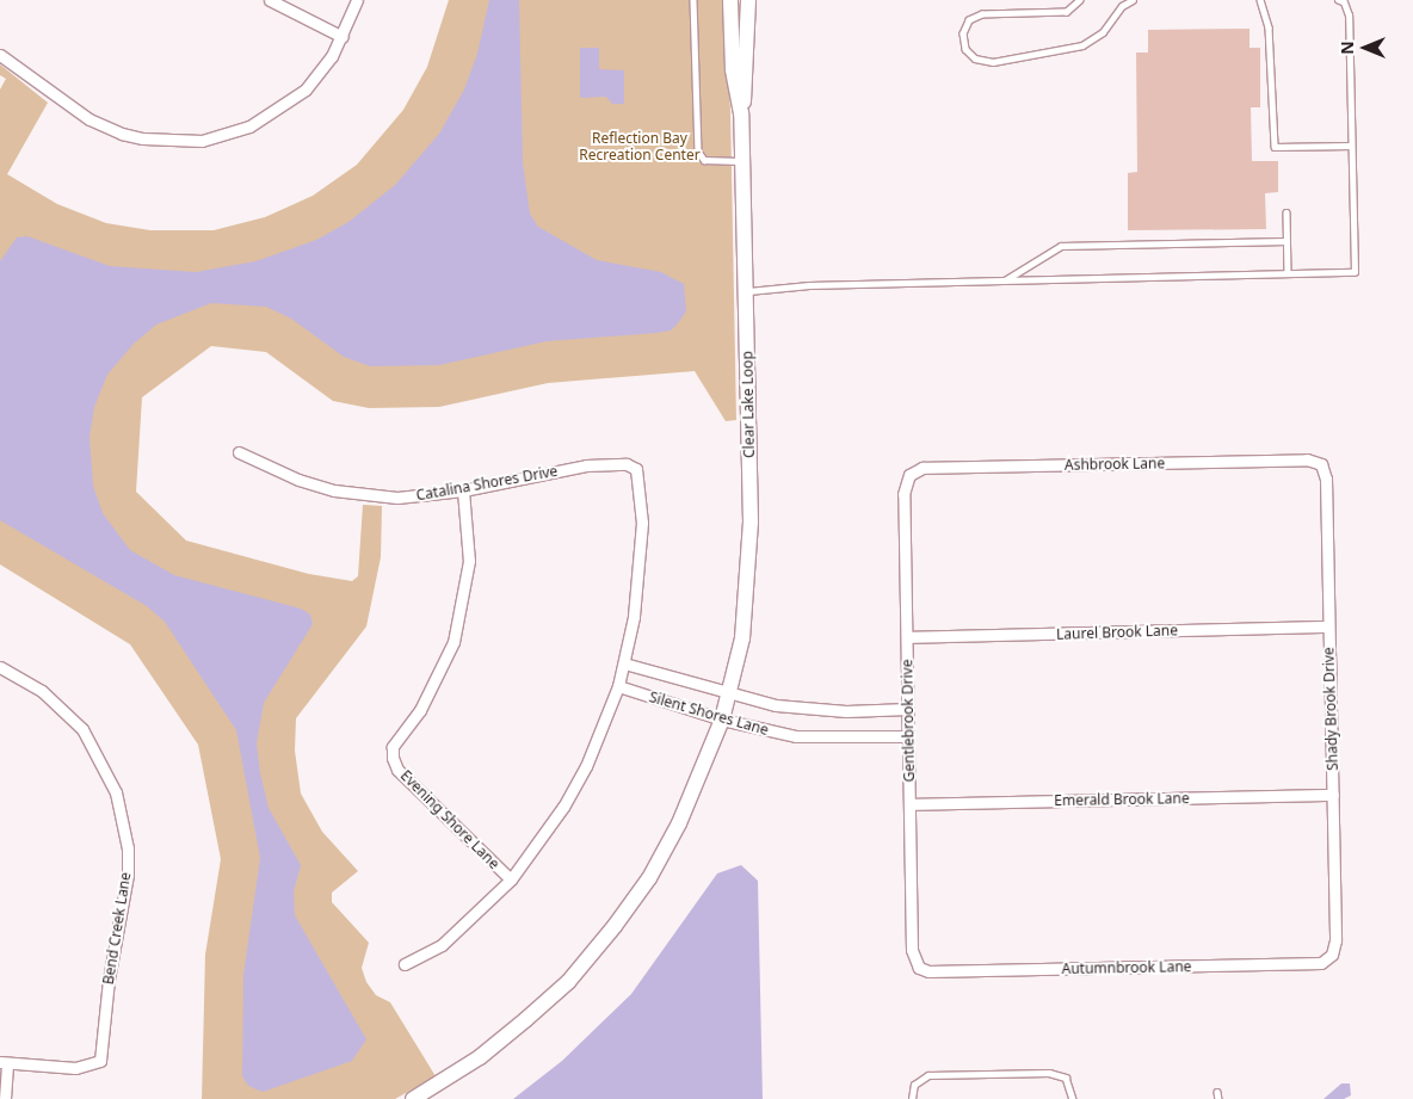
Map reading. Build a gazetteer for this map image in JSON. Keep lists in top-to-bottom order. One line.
{"streets":{"street":["Clear Lake Loop","Ashbrook Lane","Catalina Shores Drive","Laurel Brook Lane","Shady Brook Drive","Silent Shores Lane","Gentlebrook Drive","Emerald Brook Lane","Evening Shore Lane","Bend Creek Lane","Autumnbrook Lane"]},"crossings":[["Clear Lake Loop","Silent Shores Lane"],["Ashbrook Lane","Shady Brook Drive"],["Ashbrook Lane","Gentlebrook Drive"],["Catalina Shores Drive","Silent Shores Lane"],["Catalina Shores Drive","Evening Shore Lane"],["Laurel Brook Lane","Shady Brook Drive"],["Laurel Brook Lane","Gentlebrook Drive"],["Shady Brook Drive","Emerald Brook Lane"],["Shady Brook Drive","Autumnbrook Lane"],["Silent Shores Lane","Gentlebrook Drive"],["Gentlebrook Drive","Emerald Brook Lane"],["Gentlebrook Drive","Autumnbrook Lane"]],"parks":["Reflection Bay Recreation Center"],"north":"left"}
